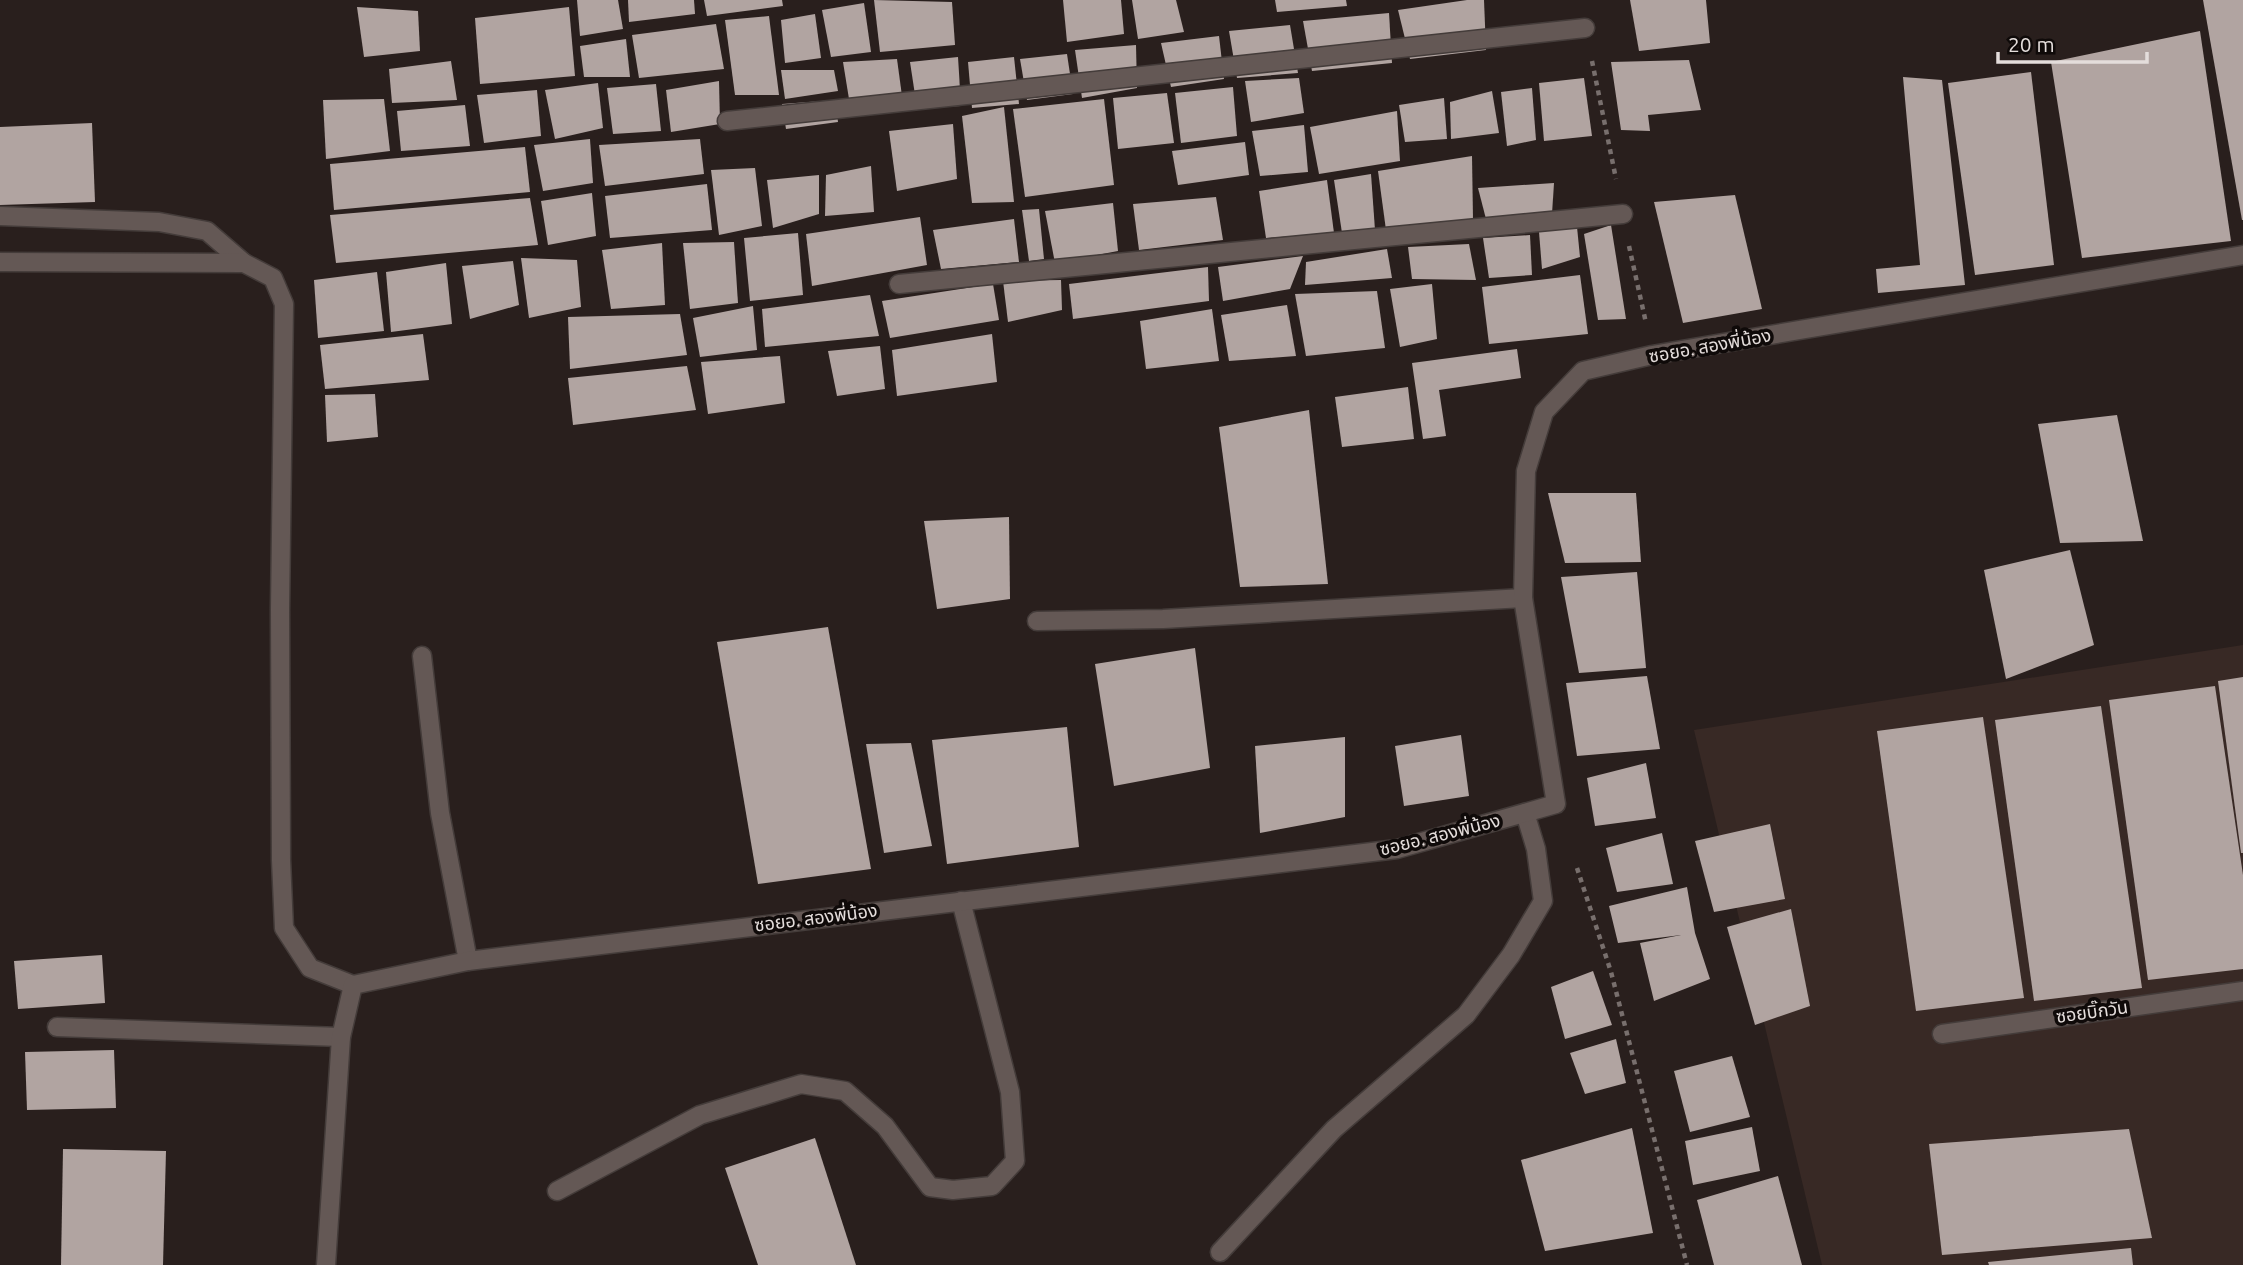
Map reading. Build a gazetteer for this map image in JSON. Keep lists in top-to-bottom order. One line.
{"streets":{"street":["ซอยอ. สองพี่น้อง","ซอยบิ๊กวัน"]},"scale_bar":"20 m"}
